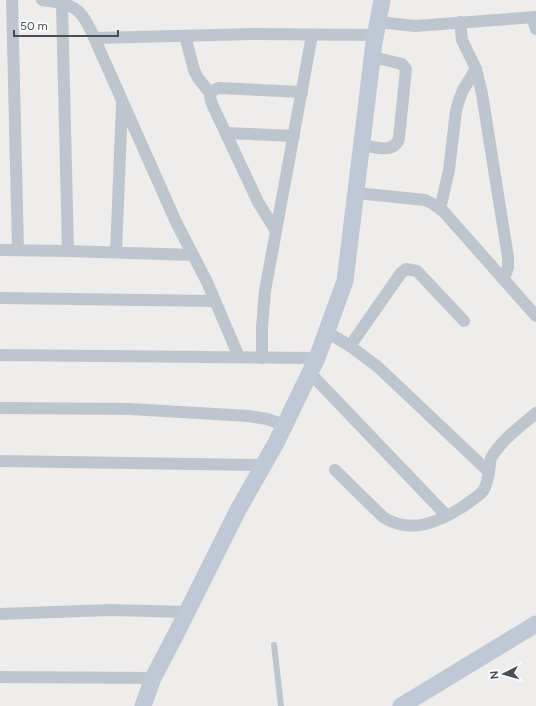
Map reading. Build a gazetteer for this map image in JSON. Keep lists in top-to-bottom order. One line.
{"scale_bar":"50 m","north":"left"}
